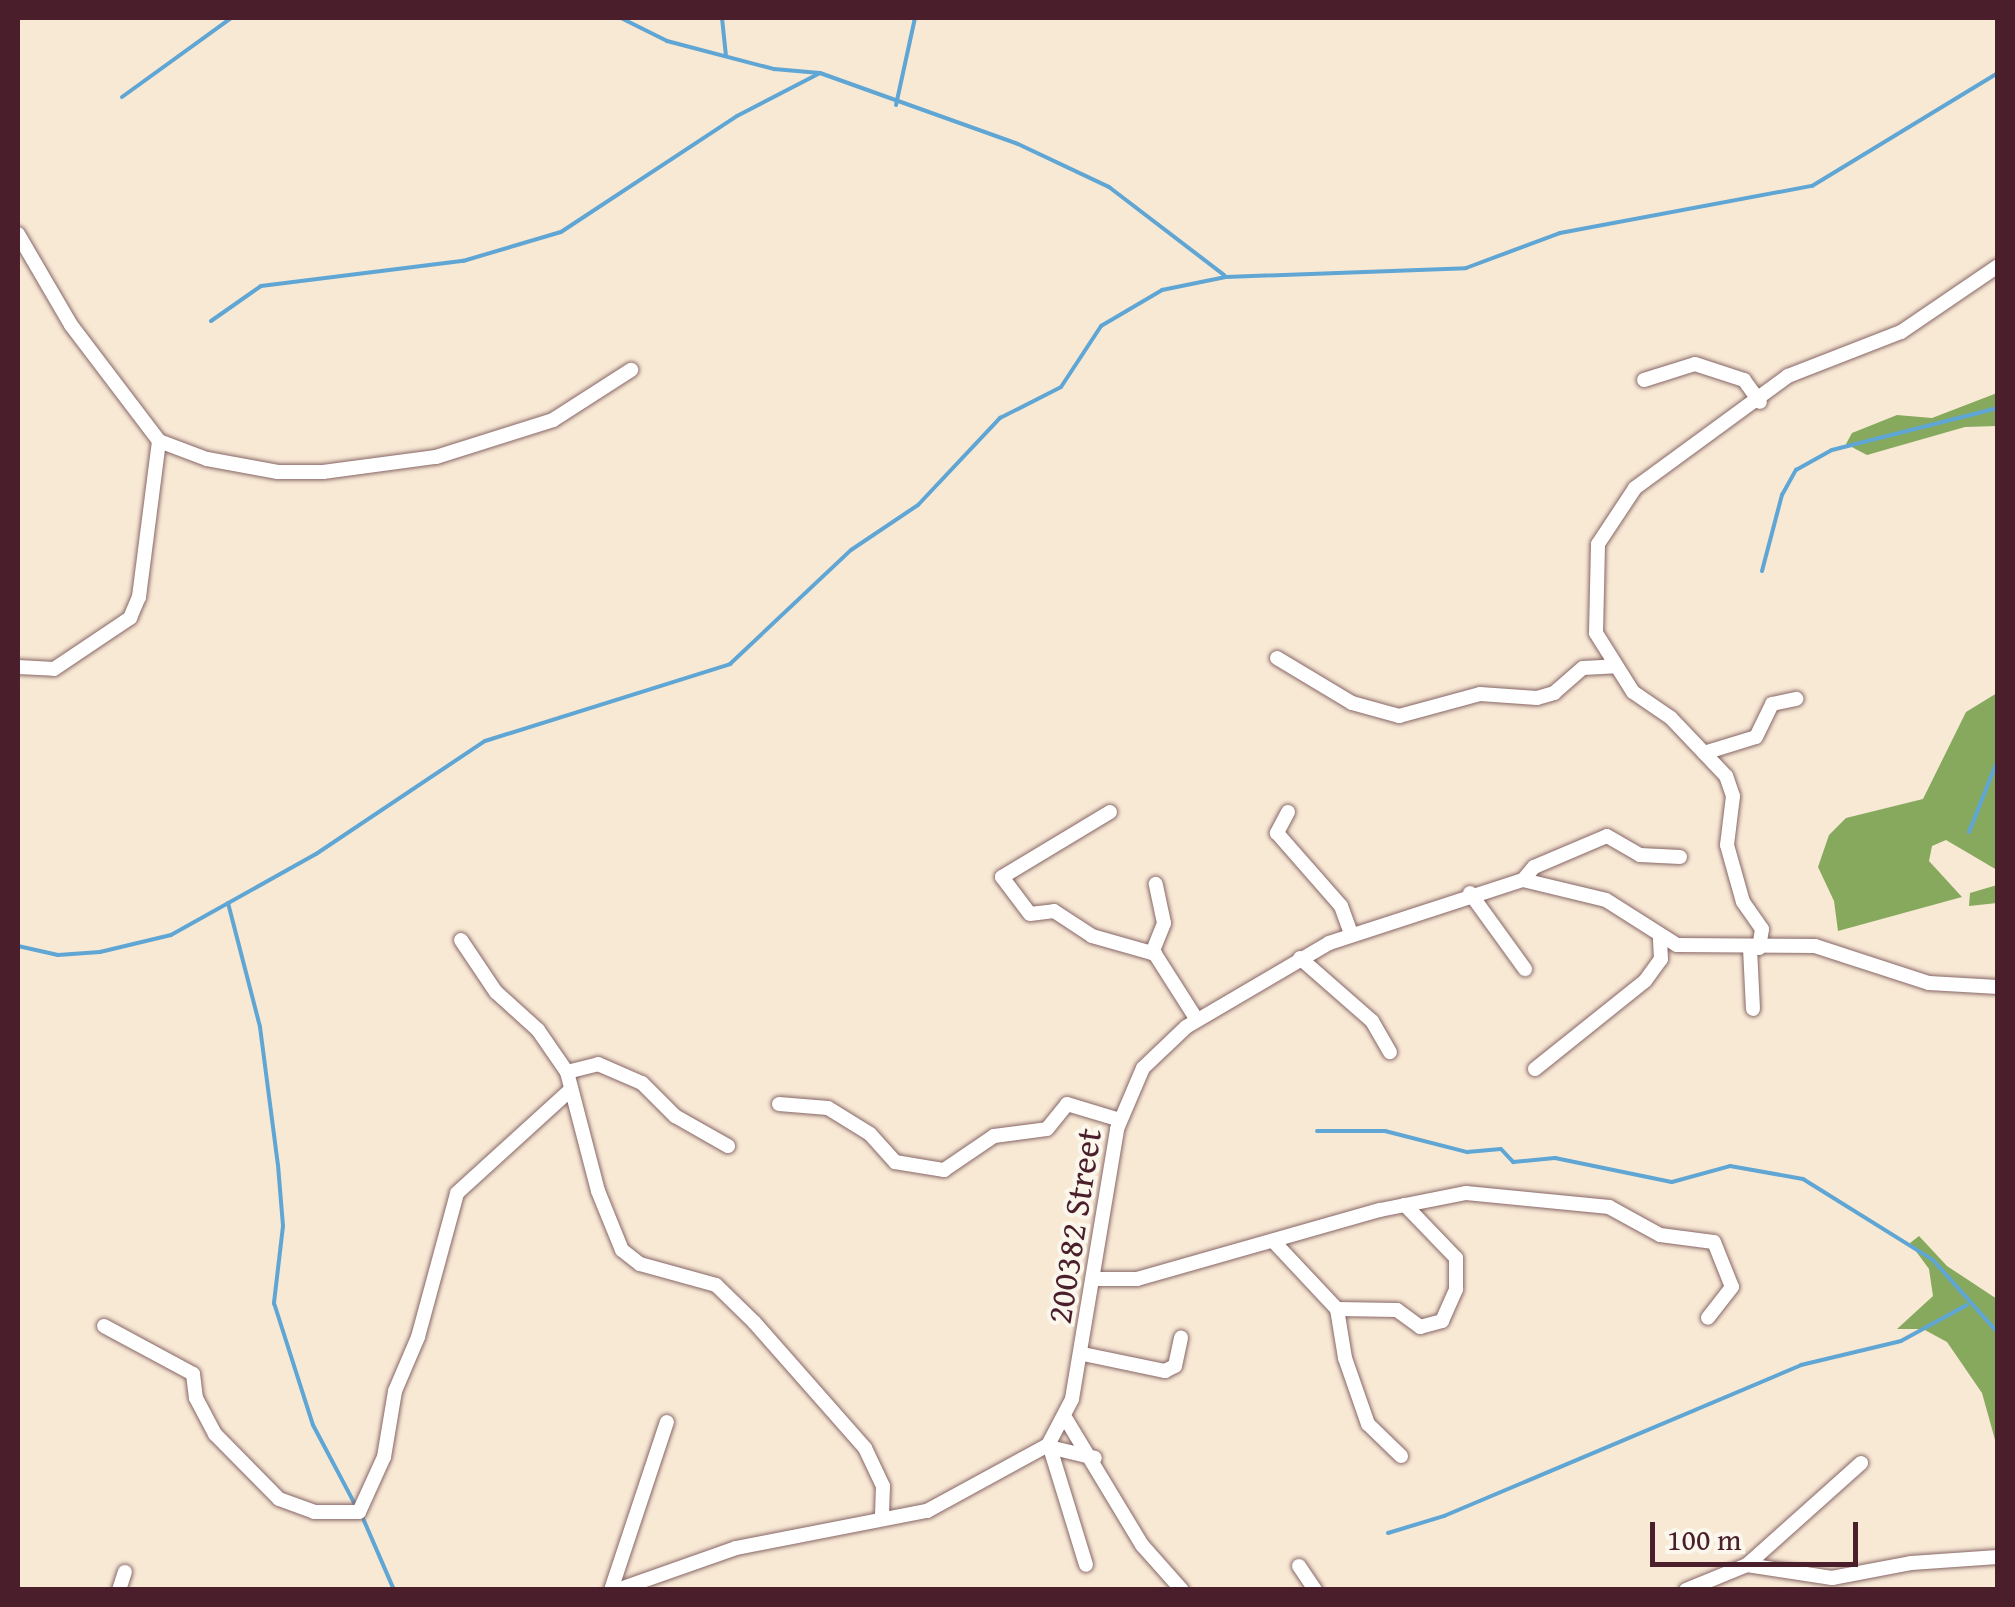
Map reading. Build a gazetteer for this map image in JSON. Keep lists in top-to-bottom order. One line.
{"streets":{"street":["200382 Street"]},"scale_bar":"100 m"}
